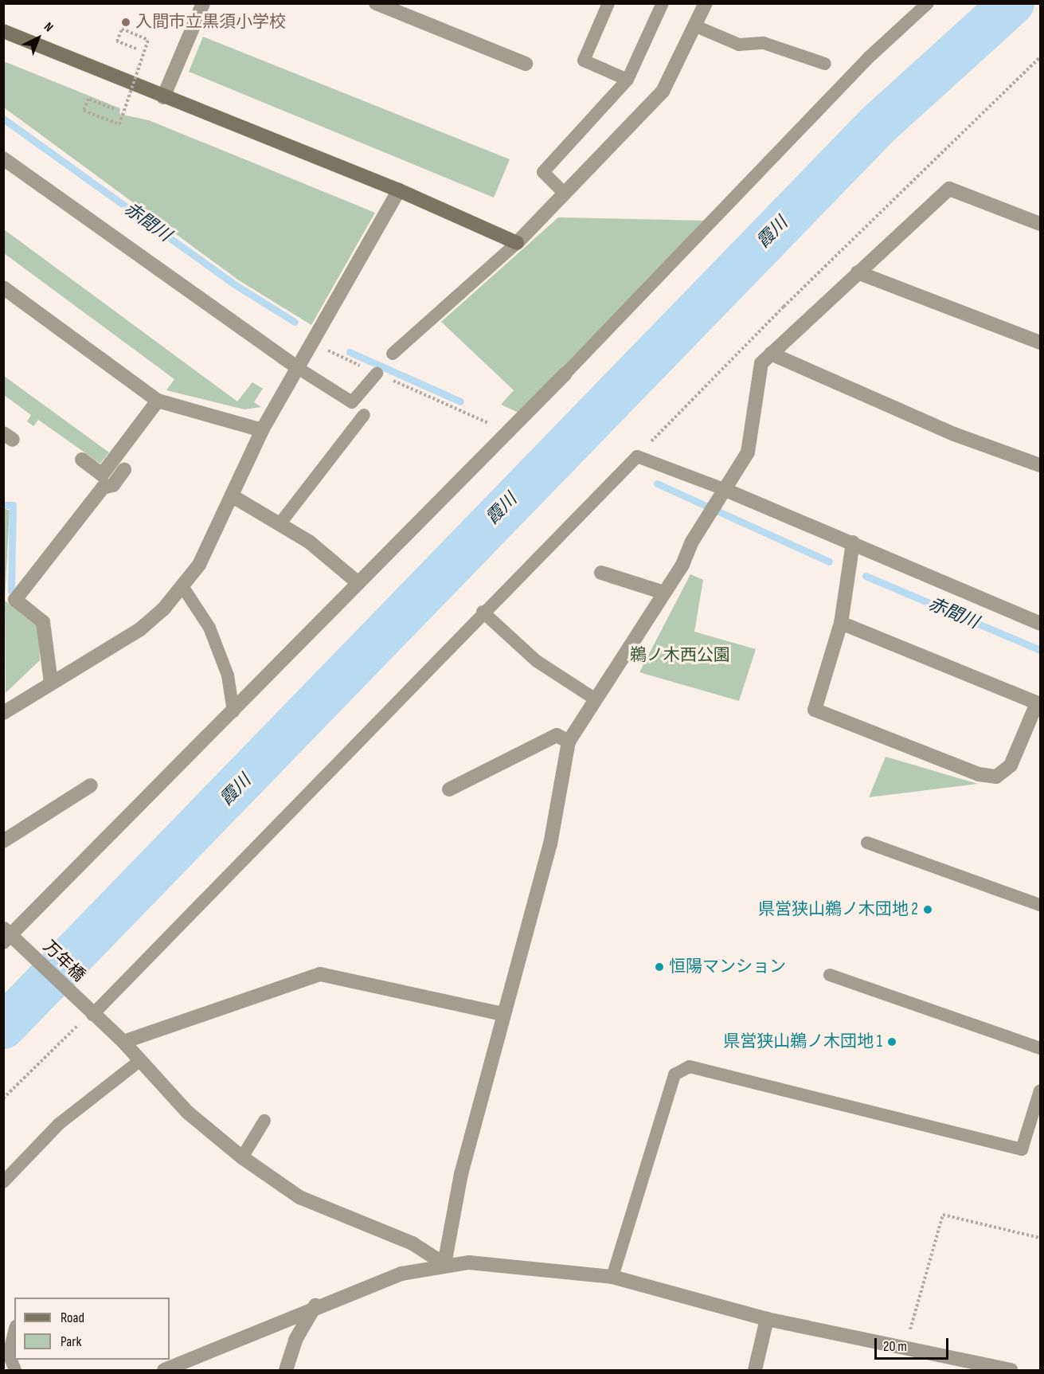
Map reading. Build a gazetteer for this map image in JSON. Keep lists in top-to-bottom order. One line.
{"streets":{"street":["万年橋"]},"water":["赤間川","霞川"],"parks":["鵜ノ木西公園"],"places":["入間市立黒須小学校","県営狭山鵜ノ木団地 2","恒陽マンション","県営狭山鵜ノ木団地 1"],"legend":["Road","Park"],"scale_bar":"20 m","north":"top right"}
